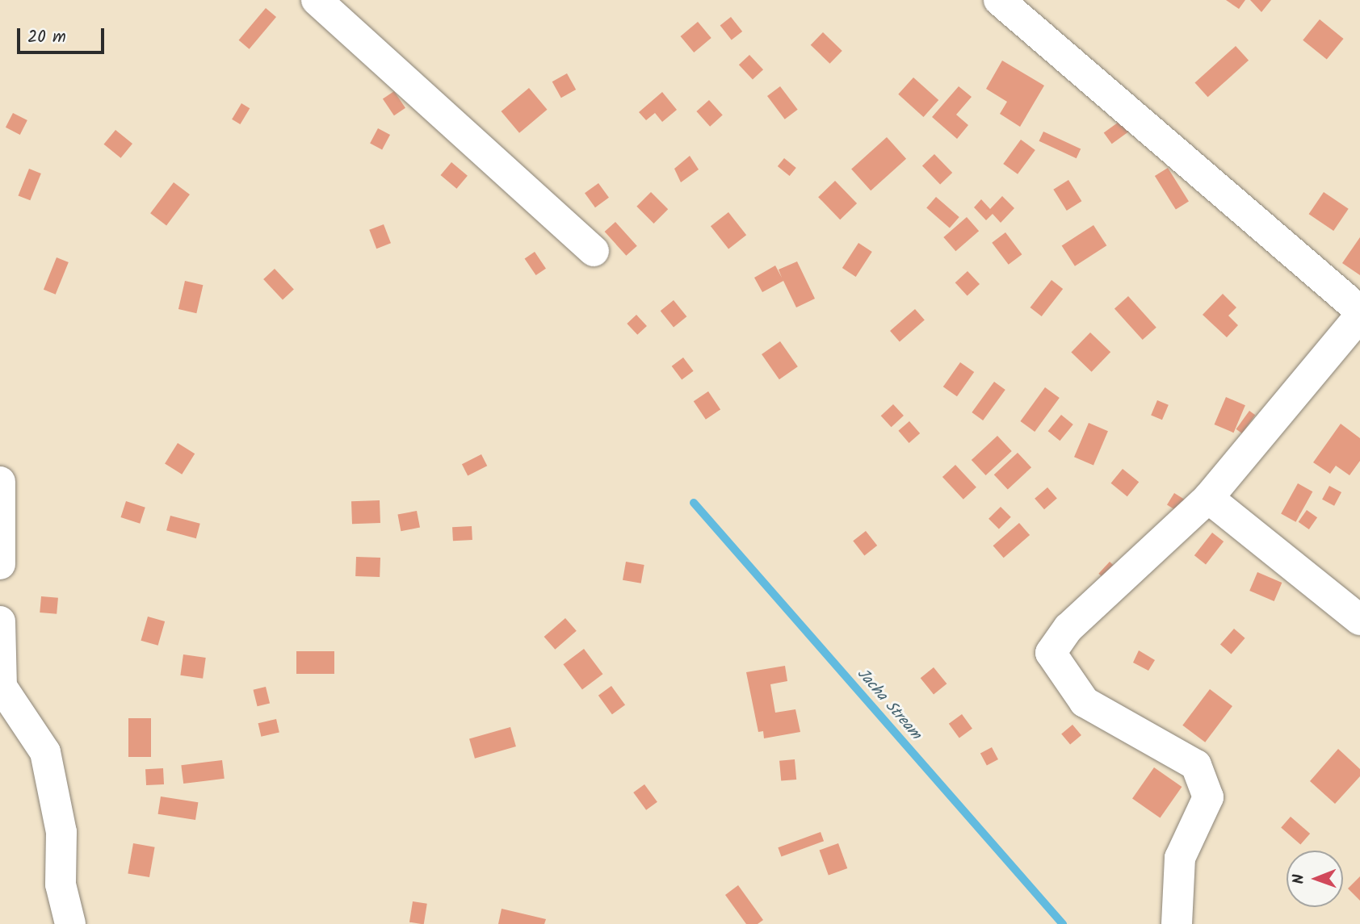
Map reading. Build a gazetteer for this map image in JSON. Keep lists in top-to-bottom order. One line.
{"water":["Jacha Stream"],"scale_bar":"20 m","north":"left"}
